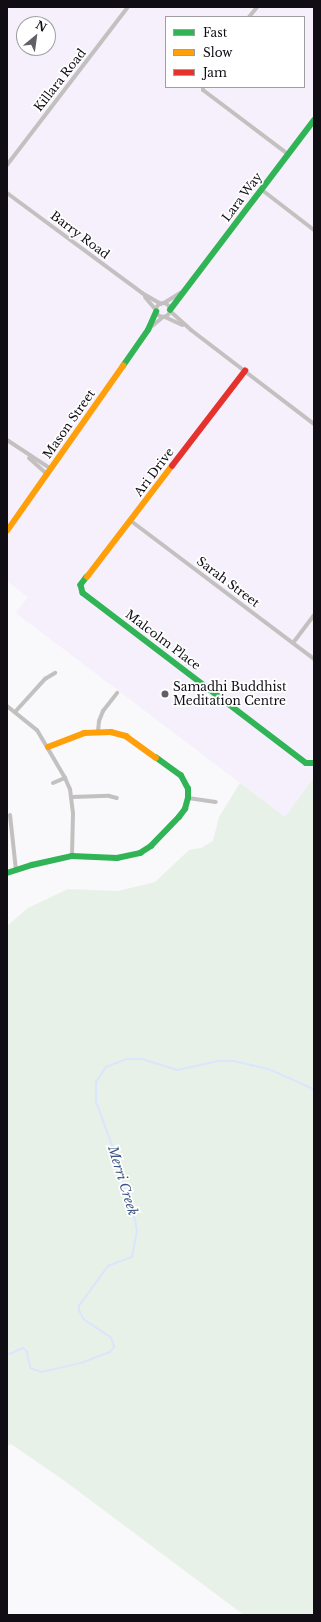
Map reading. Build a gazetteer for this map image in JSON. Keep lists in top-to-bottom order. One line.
{"streets":{"street":["Killara Road","Lara Way","Barry Road","Mason Street","Ari Drive","Sarah Street","Malcolm Place"]},"crossings":[["Barry Road","Mason Street"],["Ari Drive","Sarah Street"],["Ari Drive","Malcolm Place"]],"water":["Merri Creek"],"places":["Samadhi Buddhist Meditation Centre"],"legend":["Fast","Slow","Jam"],"north":"top right"}
